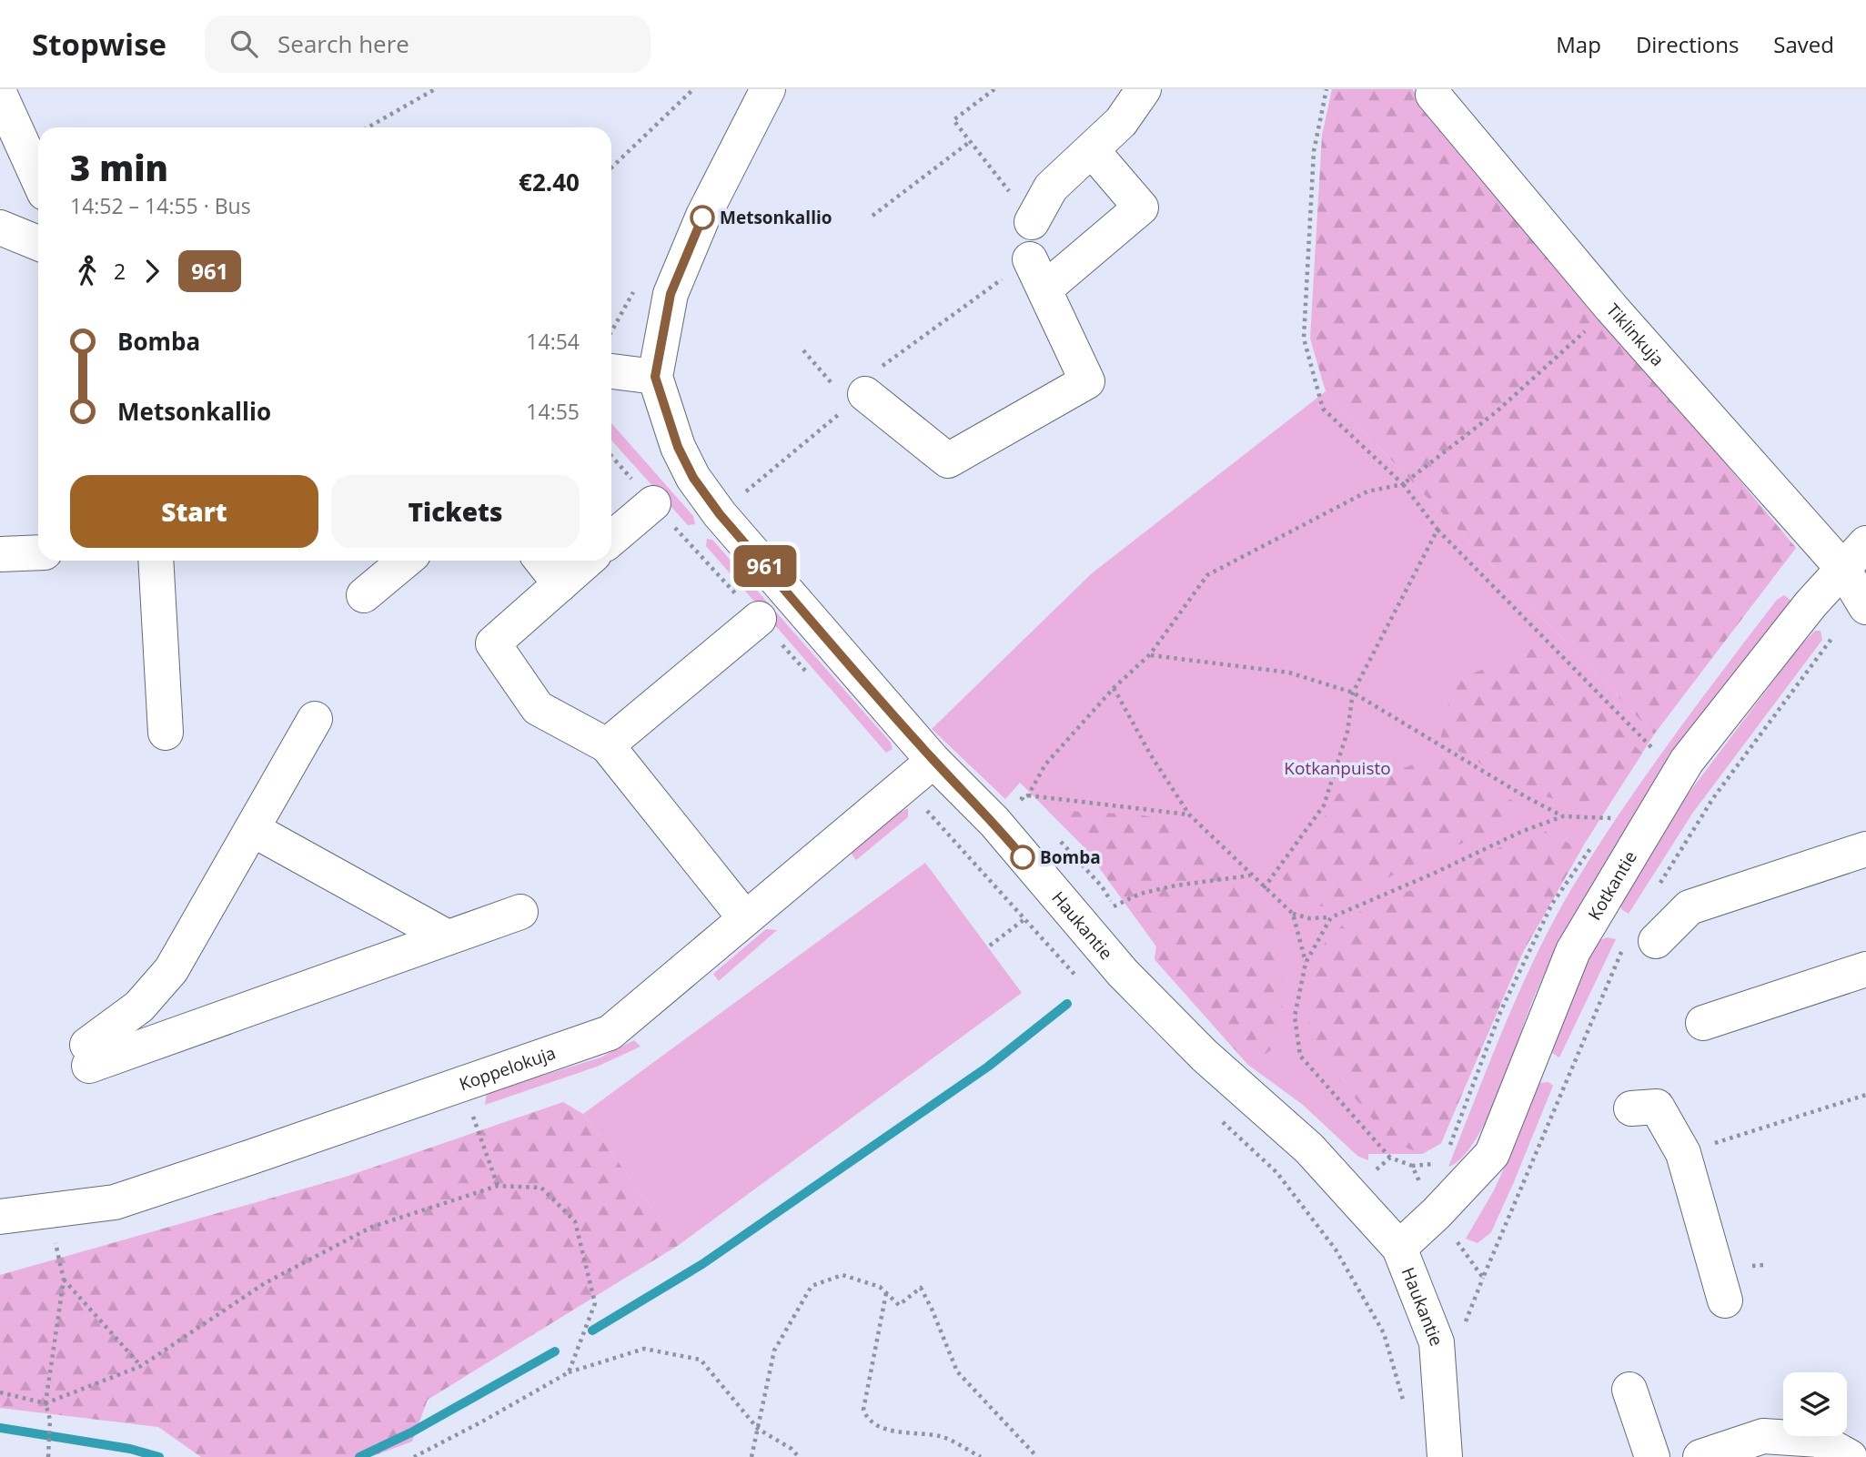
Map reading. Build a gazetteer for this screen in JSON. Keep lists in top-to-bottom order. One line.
{"streets":{"street":["Tiklinkuja","Kotkantie","Haukantie","Koppelokuja"]},"crossings":[["Tiklinkuja","Kotkantie"],["Kotkantie","Haukantie"],["Haukantie","Koppelokuja"]],"parks":["Kotkanpuisto"],"places":["Metsonkallio","Bomba"],"lines":["bus line 961"],"page":{"header":"Stopwise","search":"Search here","nav":["Map","Directions","Saved"],"on_map":"961","heading":["3 min","14:52 – 14:55 · Bus","€2.40"],"legs":["2","961"],"list":[{"name":"Bomba","value":"14:54"},{"name":"Metsonkallio","value":"14:55"}],"buttons":["Start","Tickets"]}}
